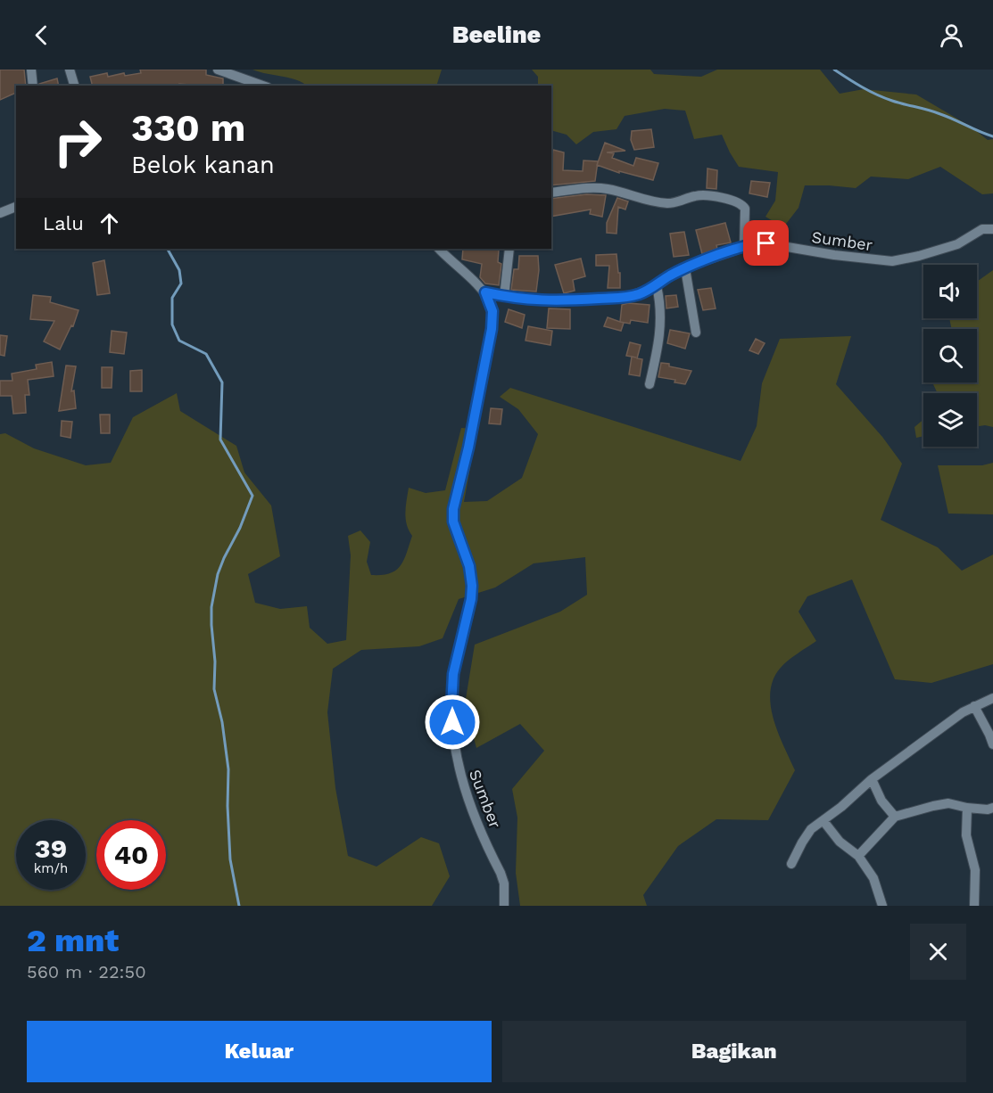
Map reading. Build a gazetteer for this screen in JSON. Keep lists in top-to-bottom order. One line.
{"streets":{"street":["Sumber"]},"page":{"header":"Beeline","turn":["330 m","Belok kanan"],"then":"Lalu","speed":"39 km/h","limit":"40","heading":["2 mnt","560 m · 22:50"],"buttons":["Keluar","Bagikan"]}}
